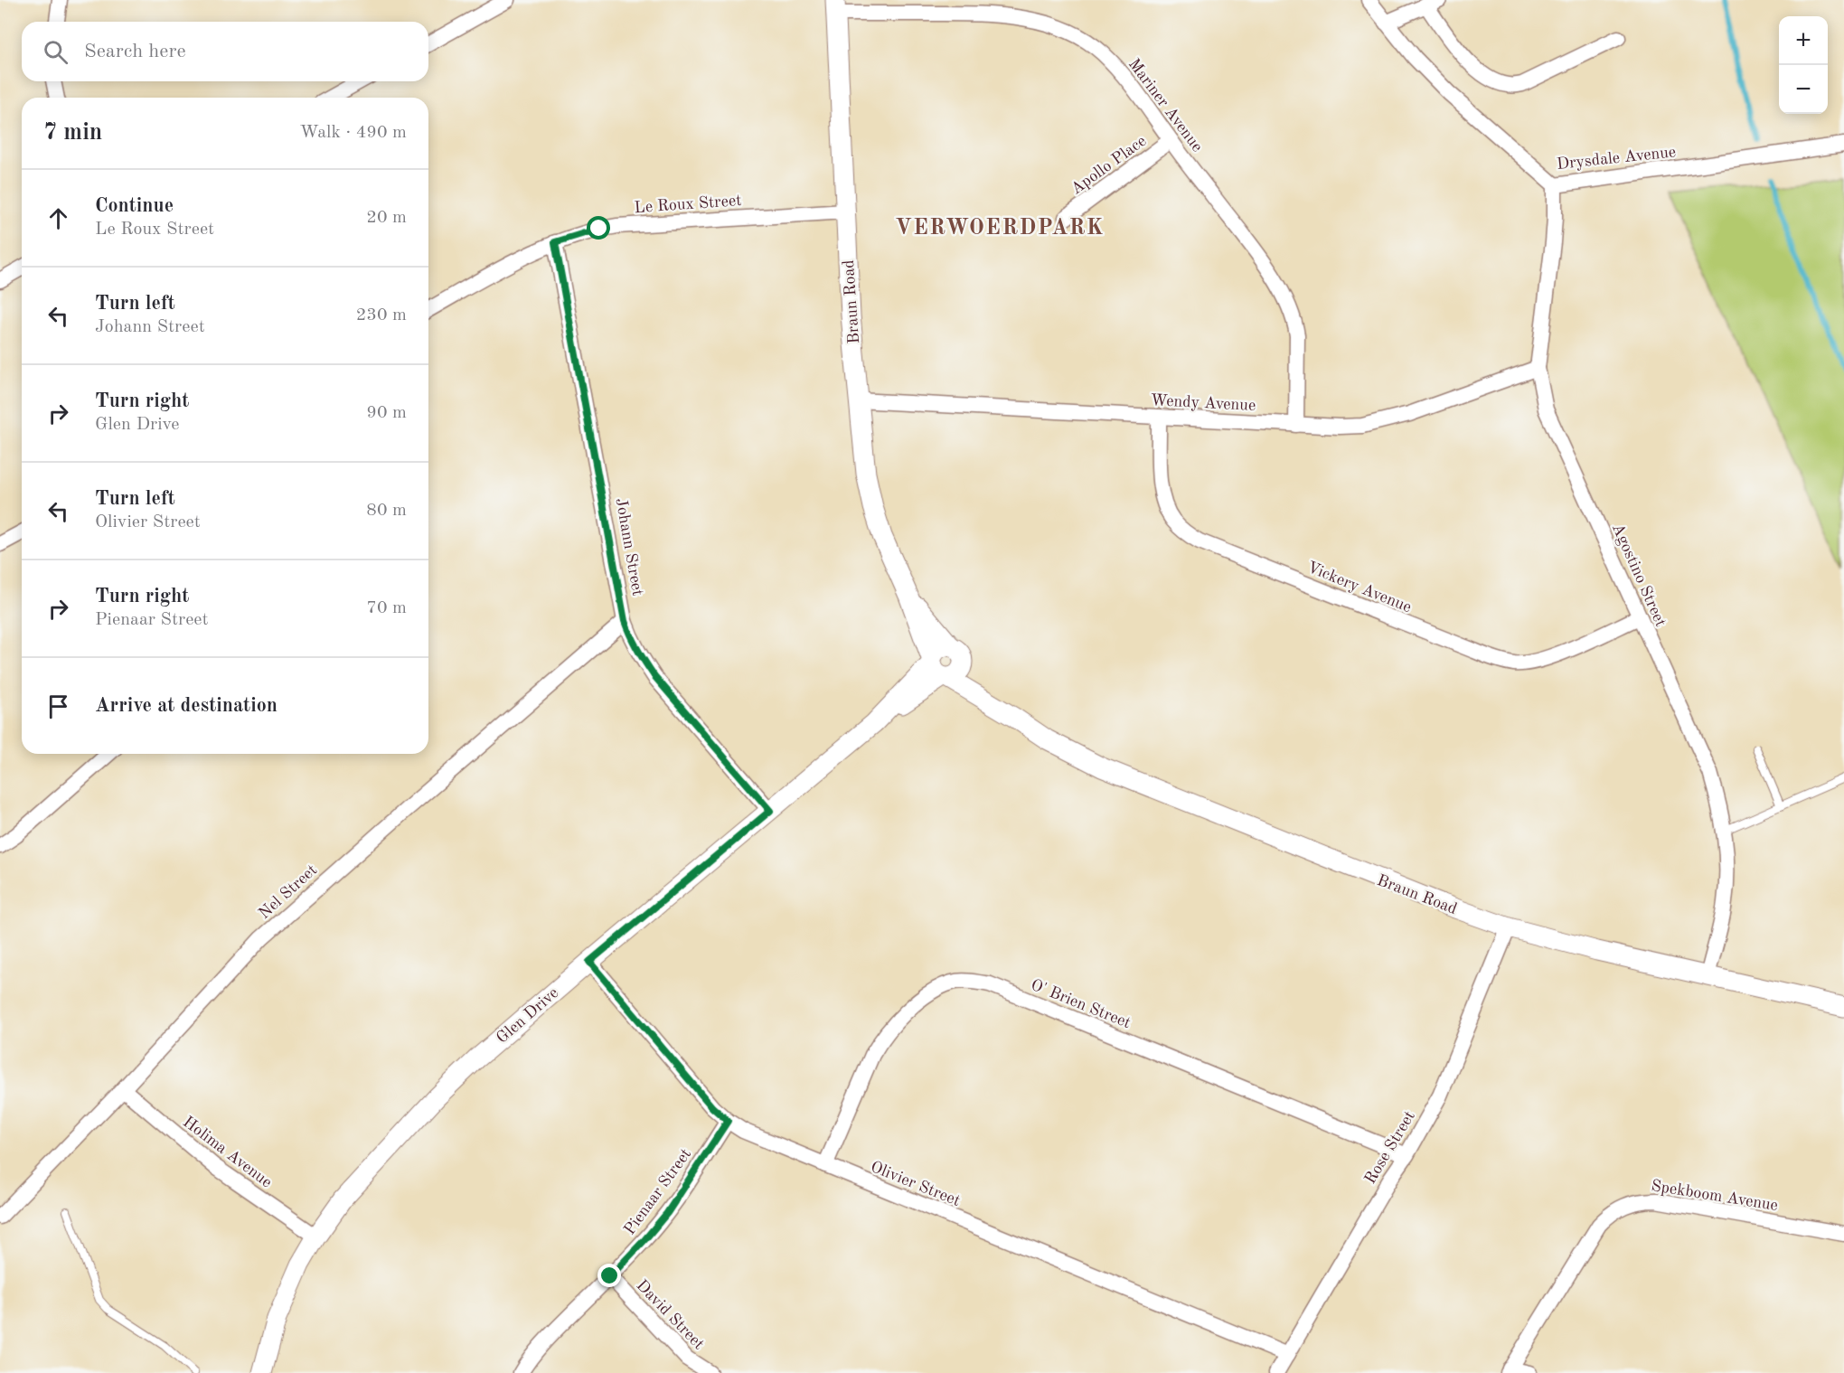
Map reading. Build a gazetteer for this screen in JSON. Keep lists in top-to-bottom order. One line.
{"streets":{"street":["Mariner Avenue","Drysdale Avenue","Apollo Place","Le Roux Street","Braun Road","Wendy Avenue","Johann Street","Agostino Street","Vickery Avenue","Nel Street","O' Brien Street","Glen Drive","Rose Street","Holima Avenue","Olivier Street","Pienaar Street","Spekboom Avenue","David Street"]},"crossings":[["Mariner Avenue","Apollo Place"],["Mariner Avenue","Braun Road"],["Mariner Avenue","Wendy Avenue"],["Drysdale Avenue","Agostino Street"],["Le Roux Street","Braun Road"],["Le Roux Street","Johann Street"],["Braun Road","Wendy Avenue"],["Braun Road","Agostino Street"],["Braun Road","Glen Drive"],["Braun Road","Rose Street"],["Wendy Avenue","Agostino Street"],["Wendy Avenue","Vickery Avenue"],["Johann Street","Nel Street"],["Johann Street","Glen Drive"],["Agostino Street","Vickery Avenue"],["Nel Street","Holima Avenue"],["O' Brien Street","Rose Street"],["O' Brien Street","Olivier Street"],["Glen Drive","Holima Avenue"],["Glen Drive","Olivier Street"],["Rose Street","Olivier Street"],["Olivier Street","Pienaar Street"],["Pienaar Street","David Street"]],"districts":["VERWOERDPARK"],"page":{"map_buttons":["+","−"],"search":"Search here","heading":["7 min","Walk · 490 m"],"list":[["Continue","Le Roux Street","20 m"],["Turn left","Johann Street","230 m"],["Turn right","Glen Drive","90 m"],["Turn left","Olivier Street","80 m"],["Turn right","Pienaar Street","70 m"],"Arrive at destination"]}}
